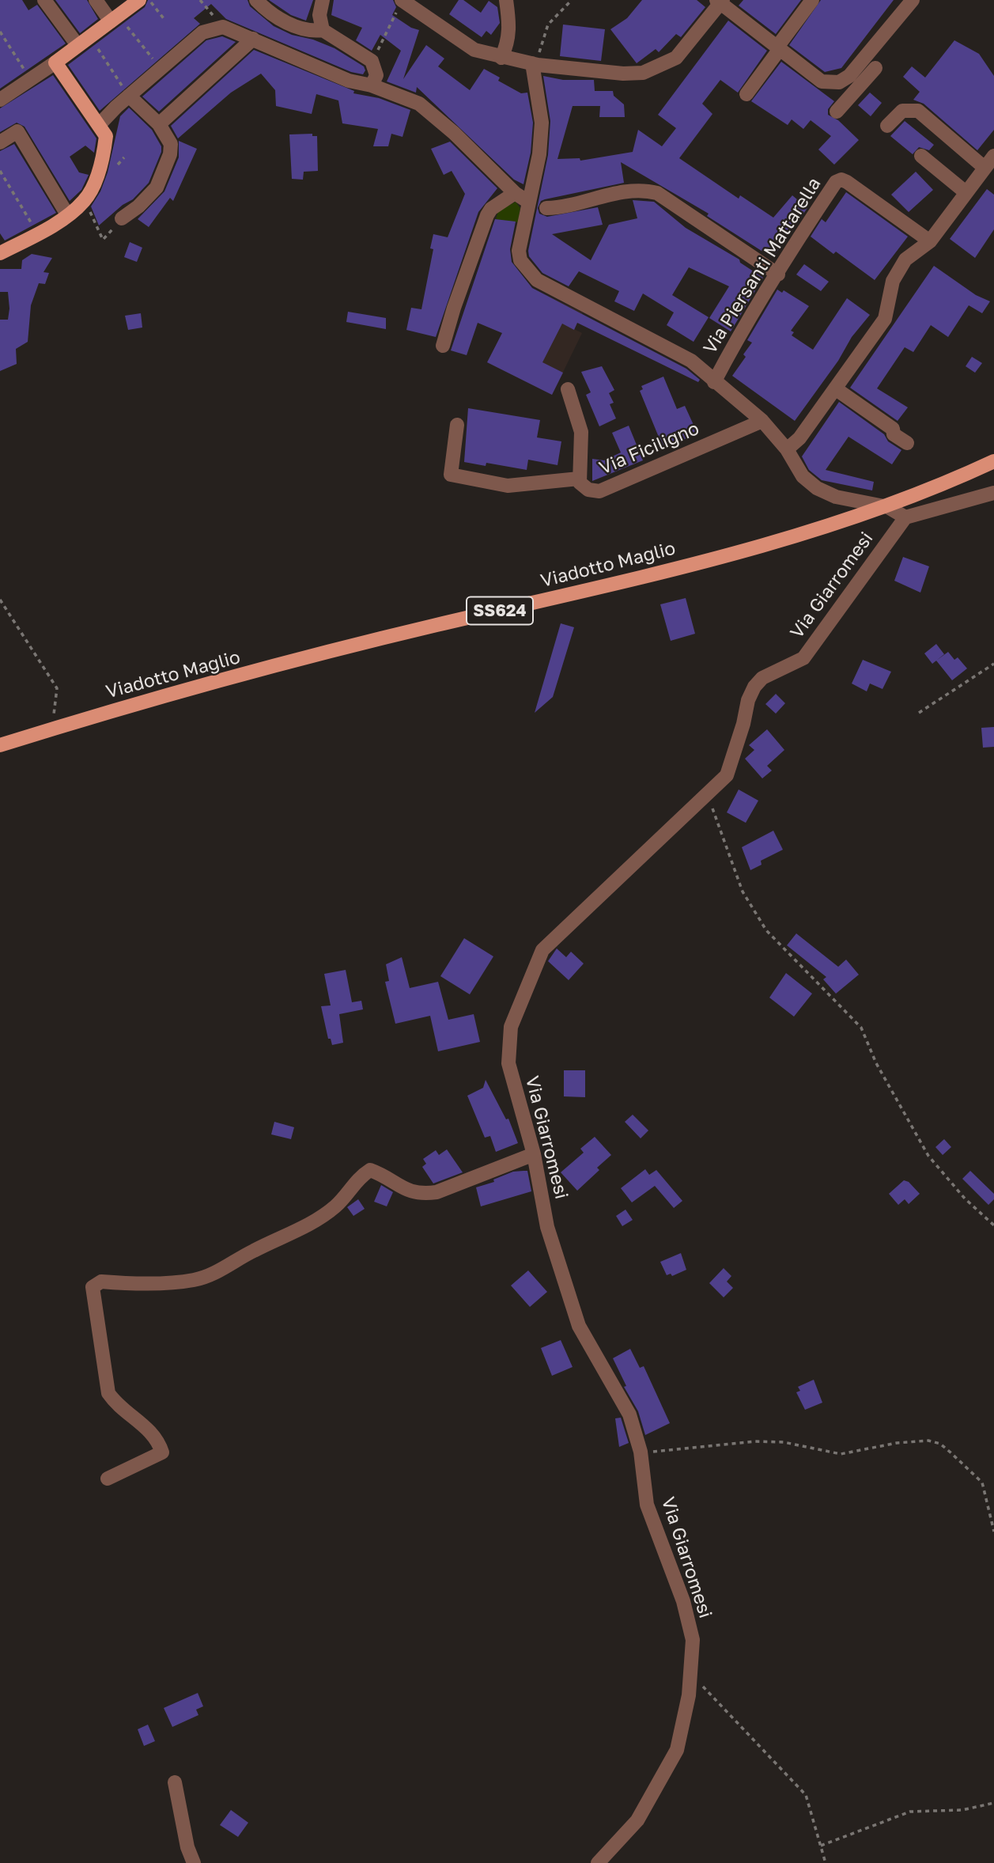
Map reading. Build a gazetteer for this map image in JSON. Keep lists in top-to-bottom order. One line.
{"streets":{"main road":["Viadotto Maglio","SS624"],"street":["Via Piersanti Mattarella","Via Ficiligno","Via Giarromesi"]}}
